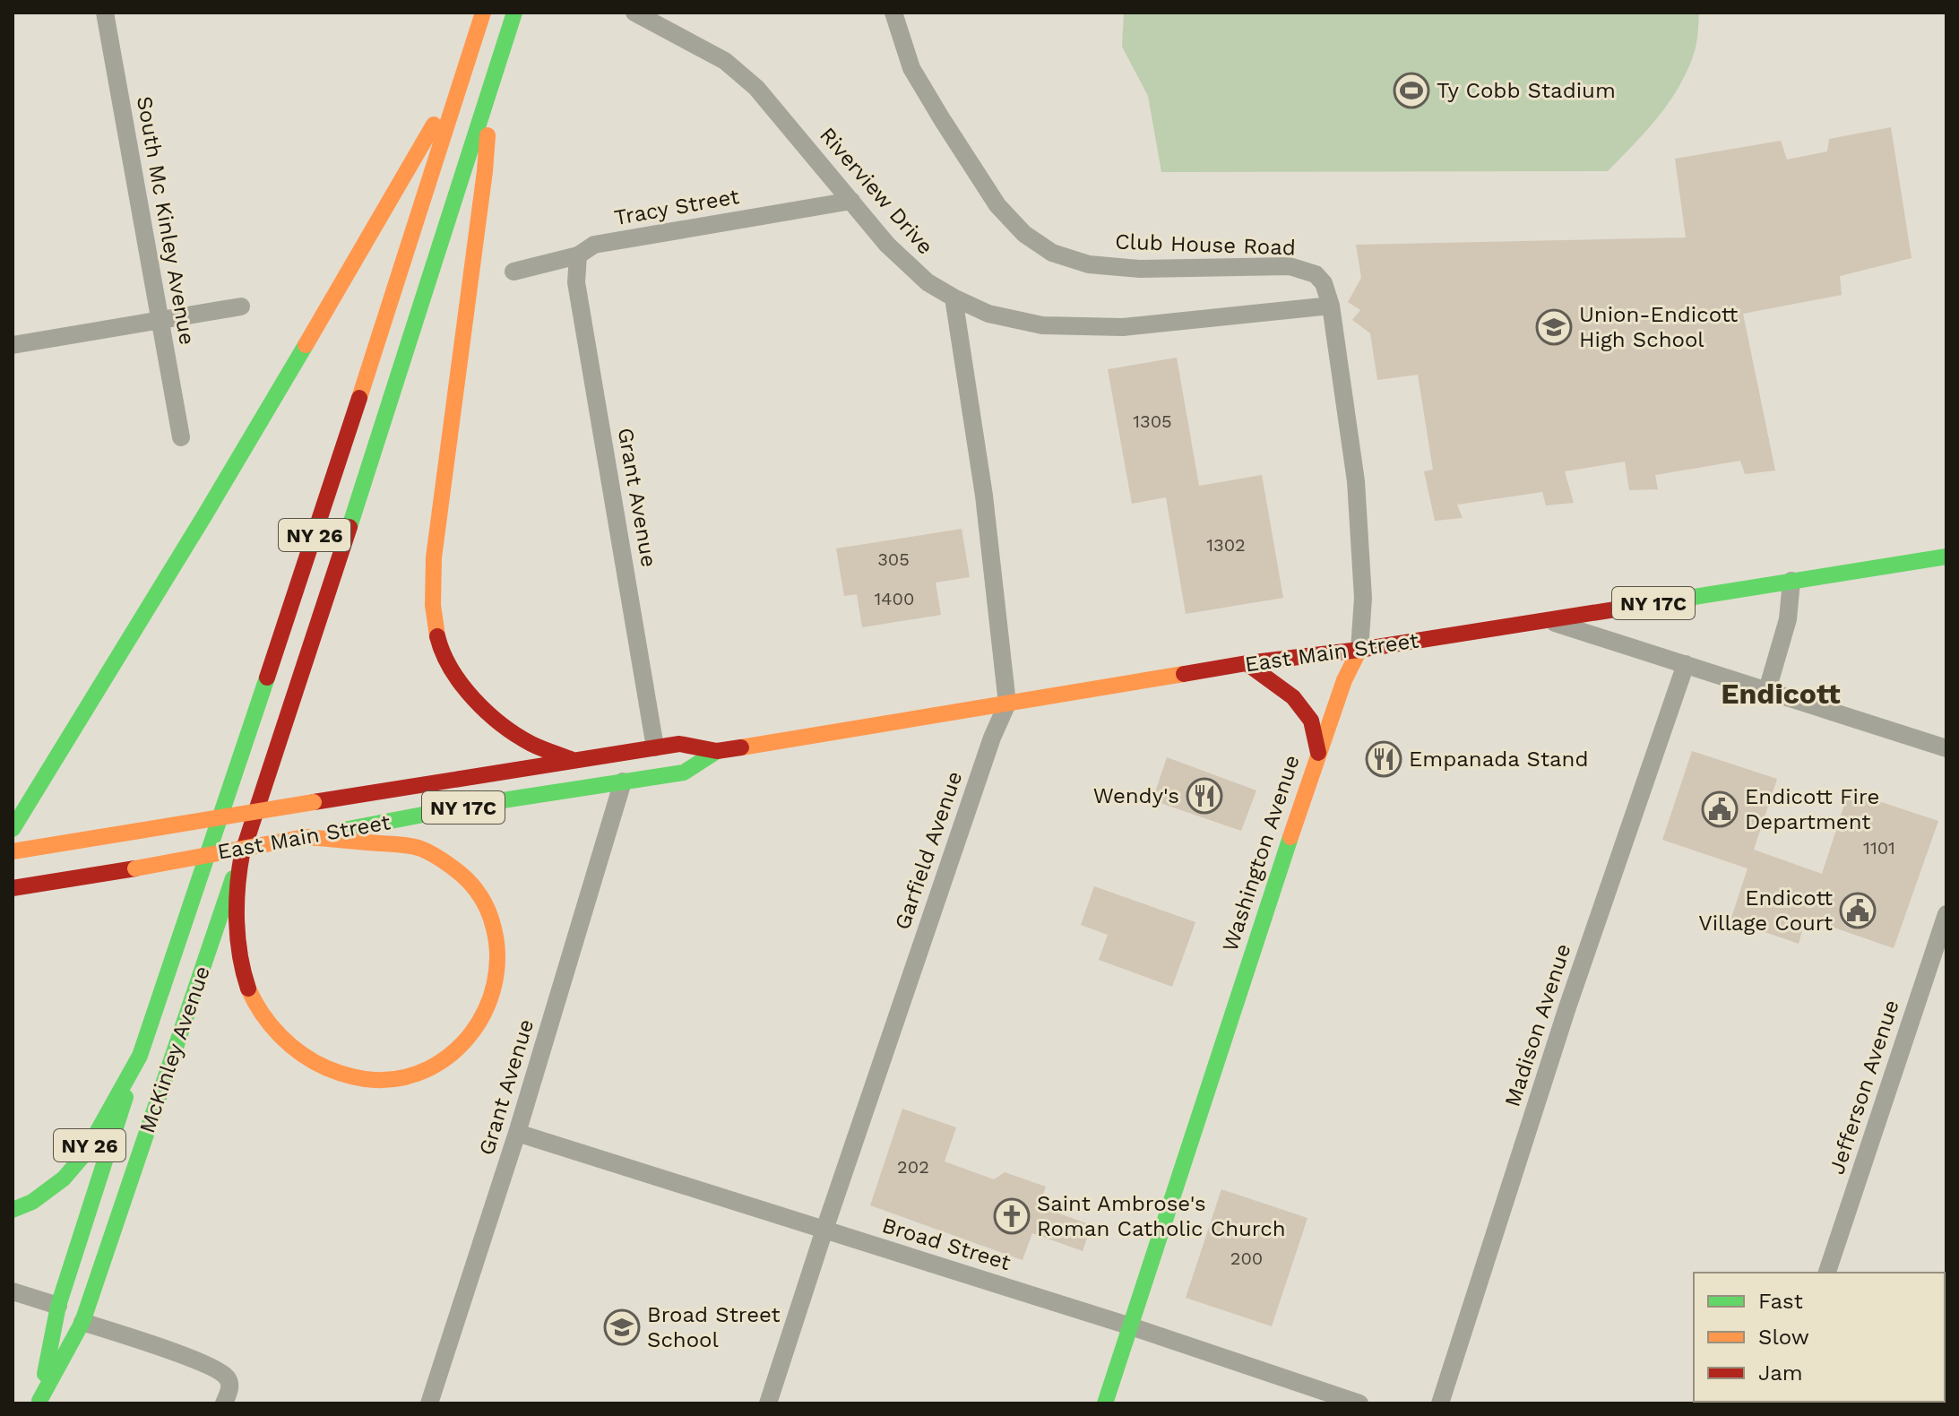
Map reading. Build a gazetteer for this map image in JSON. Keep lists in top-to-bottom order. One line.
{"streets":{"main road":["NY 26","NY 17C","East Main Street","Washington Avenue","McKinley Avenue"],"street":["Riverview Drive","Tracy Street","South Mc Kinley Avenue","Club House Road","Grant Avenue","Garfield Avenue","Madison Avenue","Jefferson Avenue","Broad Street"]},"crossings":[["Riverview Drive","Tracy Street"],["Riverview Drive","Club House Road"],["Riverview Drive","Washington Avenue"],["Tracy Street","Grant Avenue"],["Club House Road","Washington Avenue"],["Grant Avenue","East Main Street"],["Grant Avenue","Broad Street"],["NY 26","McKinley Avenue"],["East Main Street","Garfield Avenue"],["East Main Street","Washington Avenue"],["Garfield Avenue","Broad Street"],["Washington Avenue","Broad Street"]],"districts":["Endicott"],"places":{"sports":["Ty Cobb Stadium"],"school or university":["Union-Endicott High School","Broad Street School"],"restaurant":["Empanada Stand","Wendy's"],"public building":["Endicott Fire Department","Endicott Village Court"],"church":["Saint Ambrose's Roman Catholic Church"]},"house_numbers":["1305","1302","305","1400","1101","202","200"],"legend":["Fast","Slow","Jam"]}
